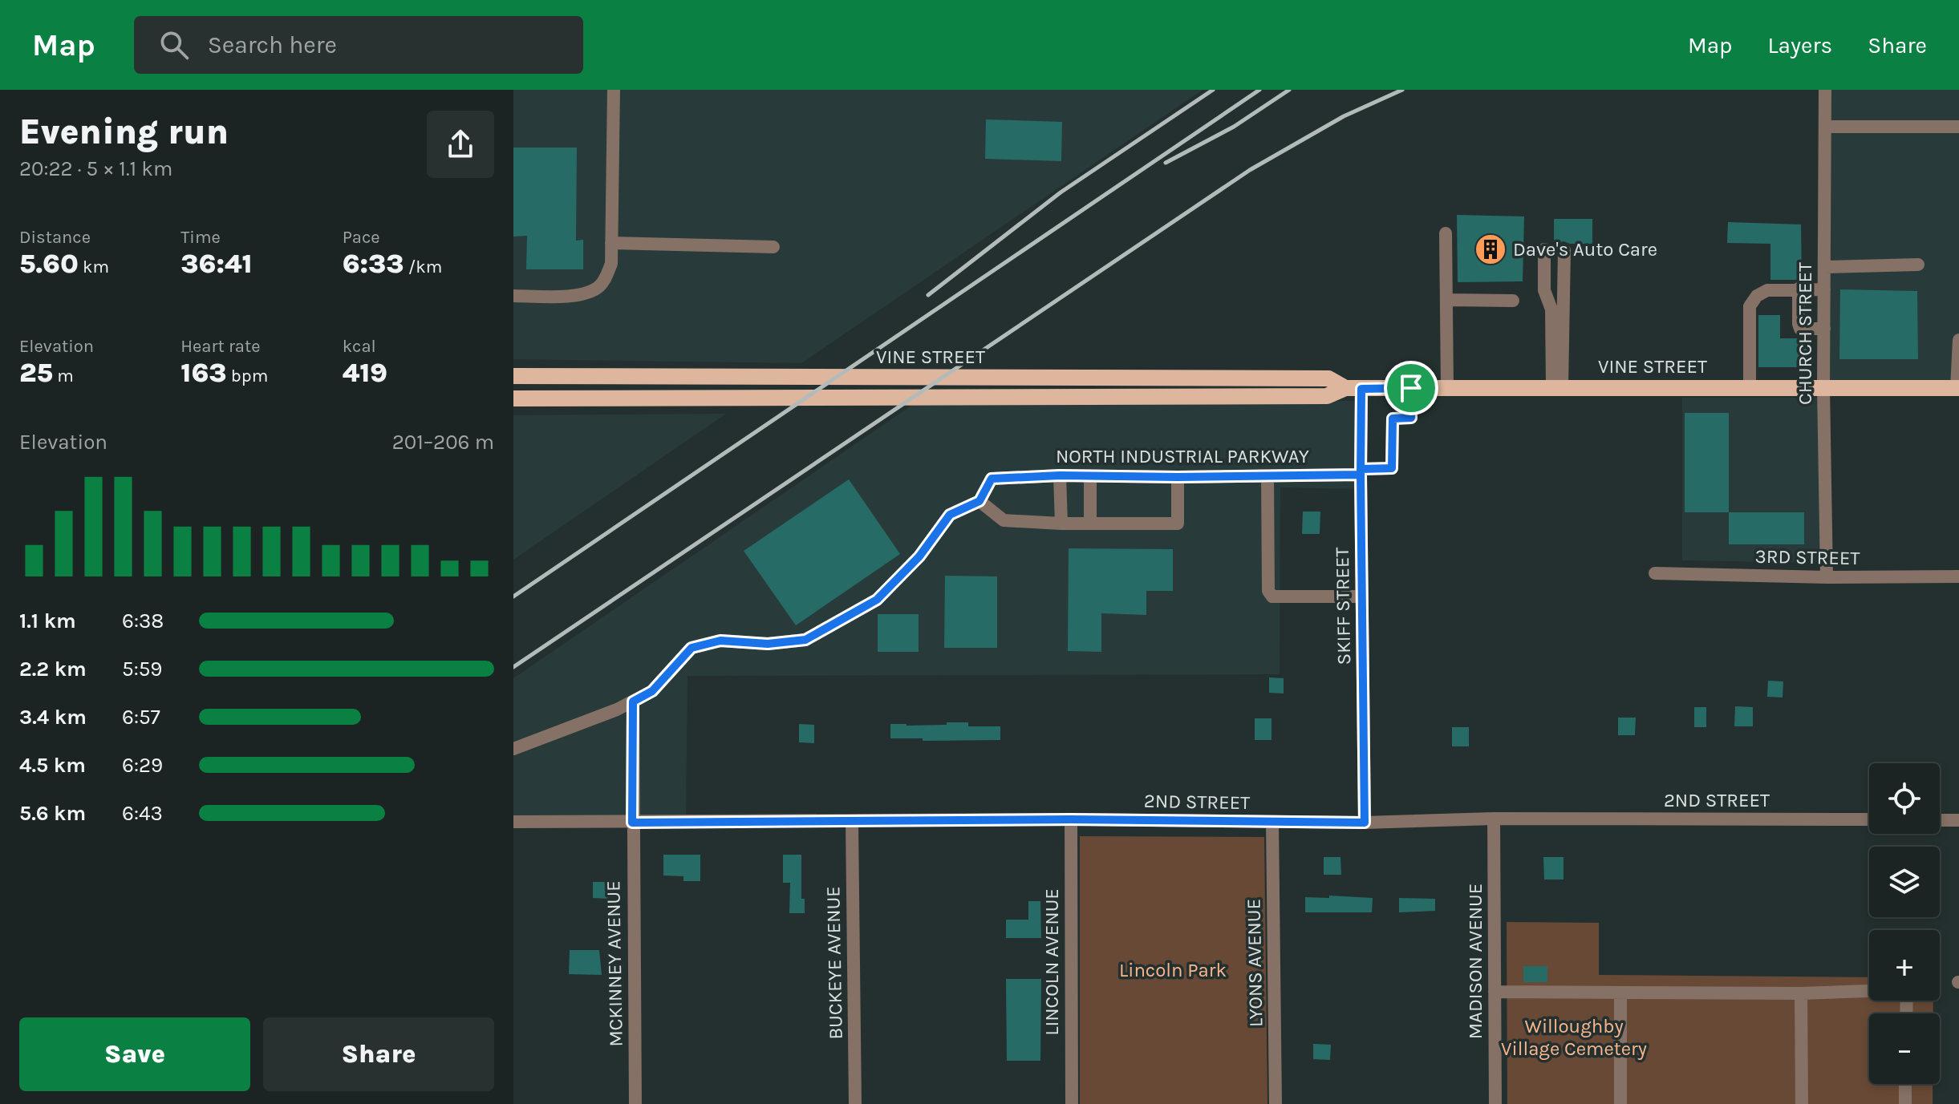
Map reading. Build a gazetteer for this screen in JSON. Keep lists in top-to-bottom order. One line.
{"streets":{"main road":["VINE STREET"],"street":["CHURCH STREET","NORTH INDUSTRIAL PARKWAY","3RD STREET","SKIFF STREET","2ND STREET","MADISON AVENUE","LINCOLN AVENUE","BUCKEYE AVENUE","LYONS AVENUE","MCKINNEY AVENUE"]},"crossings":[["CHURCH STREET","VINE STREET"],["CHURCH STREET","3RD STREET"],["VINE STREET","NORTH INDUSTRIAL PARKWAY"],["VINE STREET","SKIFF STREET"],["NORTH INDUSTRIAL PARKWAY","SKIFF STREET"],["SKIFF STREET","2ND STREET"],["2ND STREET","MADISON AVENUE"],["2ND STREET","LINCOLN AVENUE"],["2ND STREET","BUCKEYE AVENUE"],["2ND STREET","LYONS AVENUE"],["2ND STREET","MCKINNEY AVENUE"]],"parks":["Lincoln Park","Willoughby Village Cemetery"],"places":{"building":["Dave's Auto Care"]},"page":{"header":"Map","search":"Search here","nav":["Map","Layers","Share"],"heading":["Evening run","20:22 · 5 × 1.1 km"],"stats":[["Distance","5.60 km"],["Time","36:41"],["Pace","6:33 /km"],["Elevation","25 m"],["Heart rate","163 bpm"],["kcal","419"]],"chart":["Elevation","201–206 m"],"list":[{"name":"1.1 km","note":"6:38"},{"name":"2.2 km","note":"5:59"},{"name":"3.4 km","note":"6:57"},{"name":"4.5 km","note":"6:29"},{"name":"5.6 km","note":"6:43"}],"map_buttons":["+","−"],"buttons":["Save","Share"]}}
